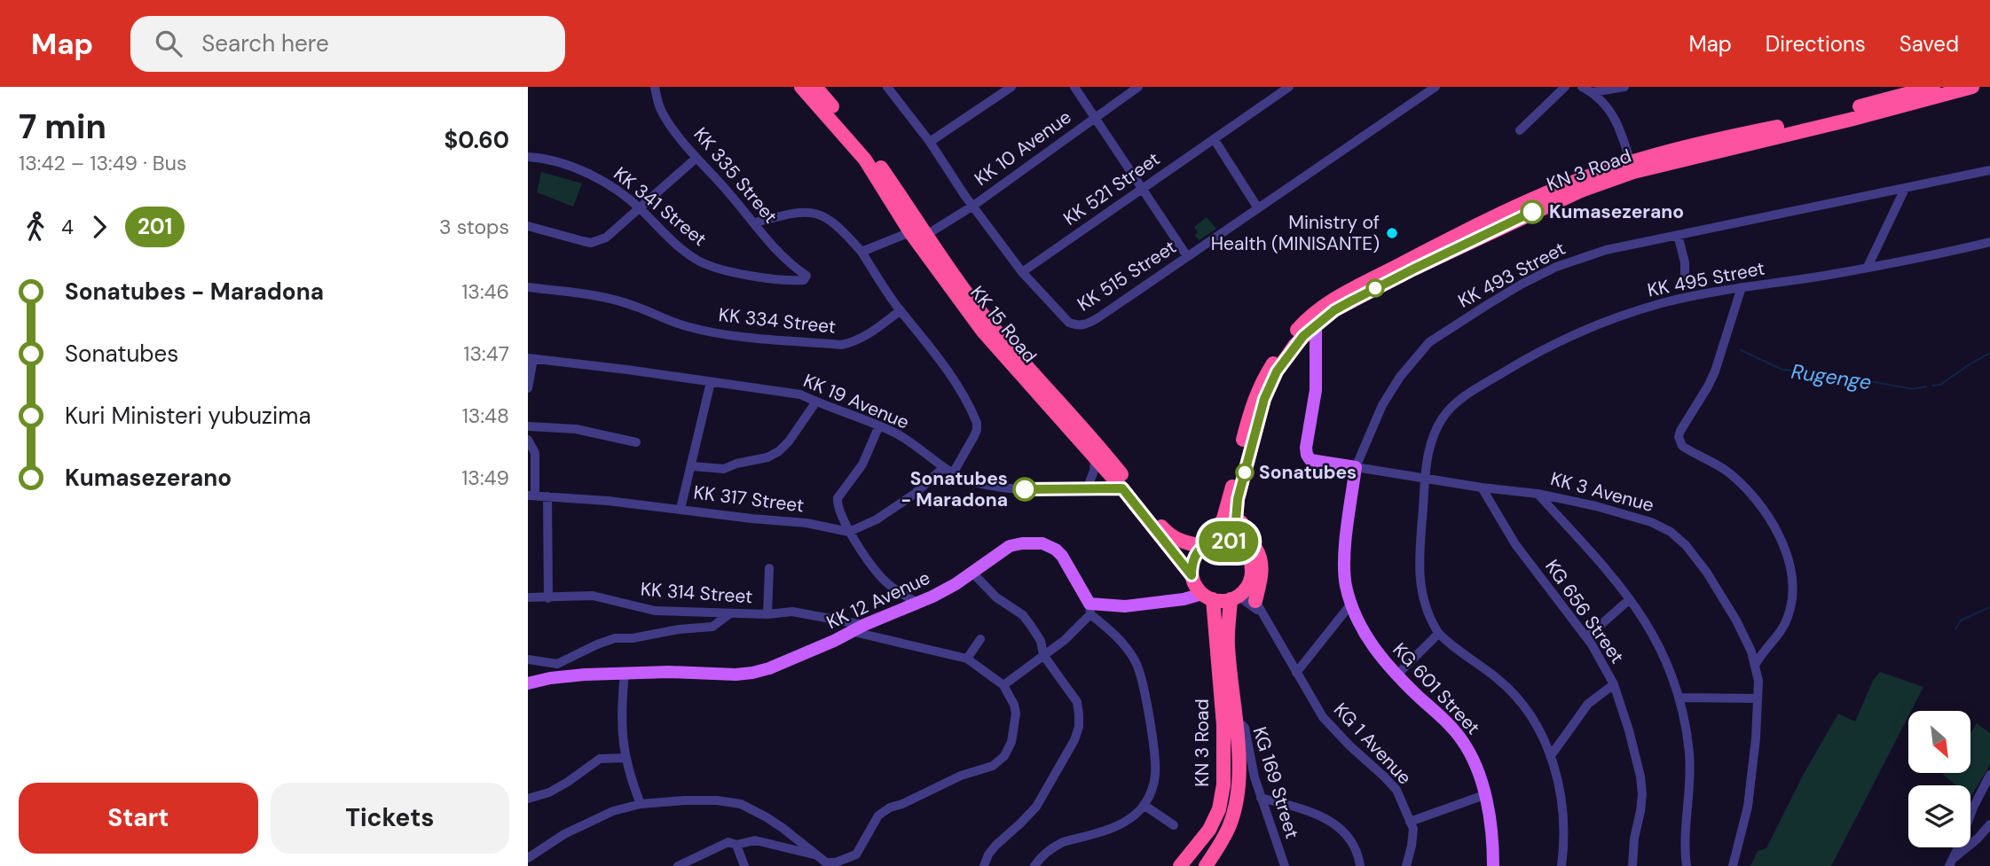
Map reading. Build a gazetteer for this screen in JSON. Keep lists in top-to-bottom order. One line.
{"streets":{"highway":["KN 3 Road","KK 15 Road"],"main road":["KK 3 Avenue","KK 12 Avenue","KG 601 Street"],"street":["KK 10 Avenue","KK 335 Street","KK 521 Street","KK 341 Street","KK 493 Street","KK 515 Street","KK 495 Street","KK 334 Street","KK 19 Avenue","KK 317 Street","KK 314 Street","KG 656 Street","KG 1 Avenue","KG 169 Street"]},"crossings":[["KK 10 Avenue","KK 15 Road"],["KN 3 Road","KK 3 Avenue"],["KN 3 Road","KG 169 Street"],["KK 335 Street","KK 341 Street"],["KK 521 Street","KK 515 Street"],["KK 493 Street","KK 3 Avenue"],["KK 493 Street","KG 601 Street"],["KK 495 Street","KK 3 Avenue"],["KK 15 Road","KK 19 Avenue"],["KK 15 Road","KG 1 Avenue"],["KK 3 Avenue","KG 656 Street"],["KK 3 Avenue","KG 601 Street"],["KK 314 Street","KK 12 Avenue"]],"water":["Rugenge"],"places":["Kumasezerano","Ministry of Health (MINISANTE)","Sonatubes","Sonatubes - Maradona"],"lines":["bus line 201"],"north":"bottom right","page":{"header":"Map","search":"Search here","nav":["Map","Directions","Saved"],"heading":["7 min","13:42 – 13:49 · Bus","$0.60"],"on_map":"201","legs":["4","201","3 stops"],"list":[{"name":"Sonatubes - Maradona","value":"13:46"},{"name":"Sonatubes","value":"13:47"},{"name":"Kuri Ministeri yubuzima","value":"13:48"},{"name":"Kumasezerano","value":"13:49"}],"buttons":["Start","Tickets"]}}
